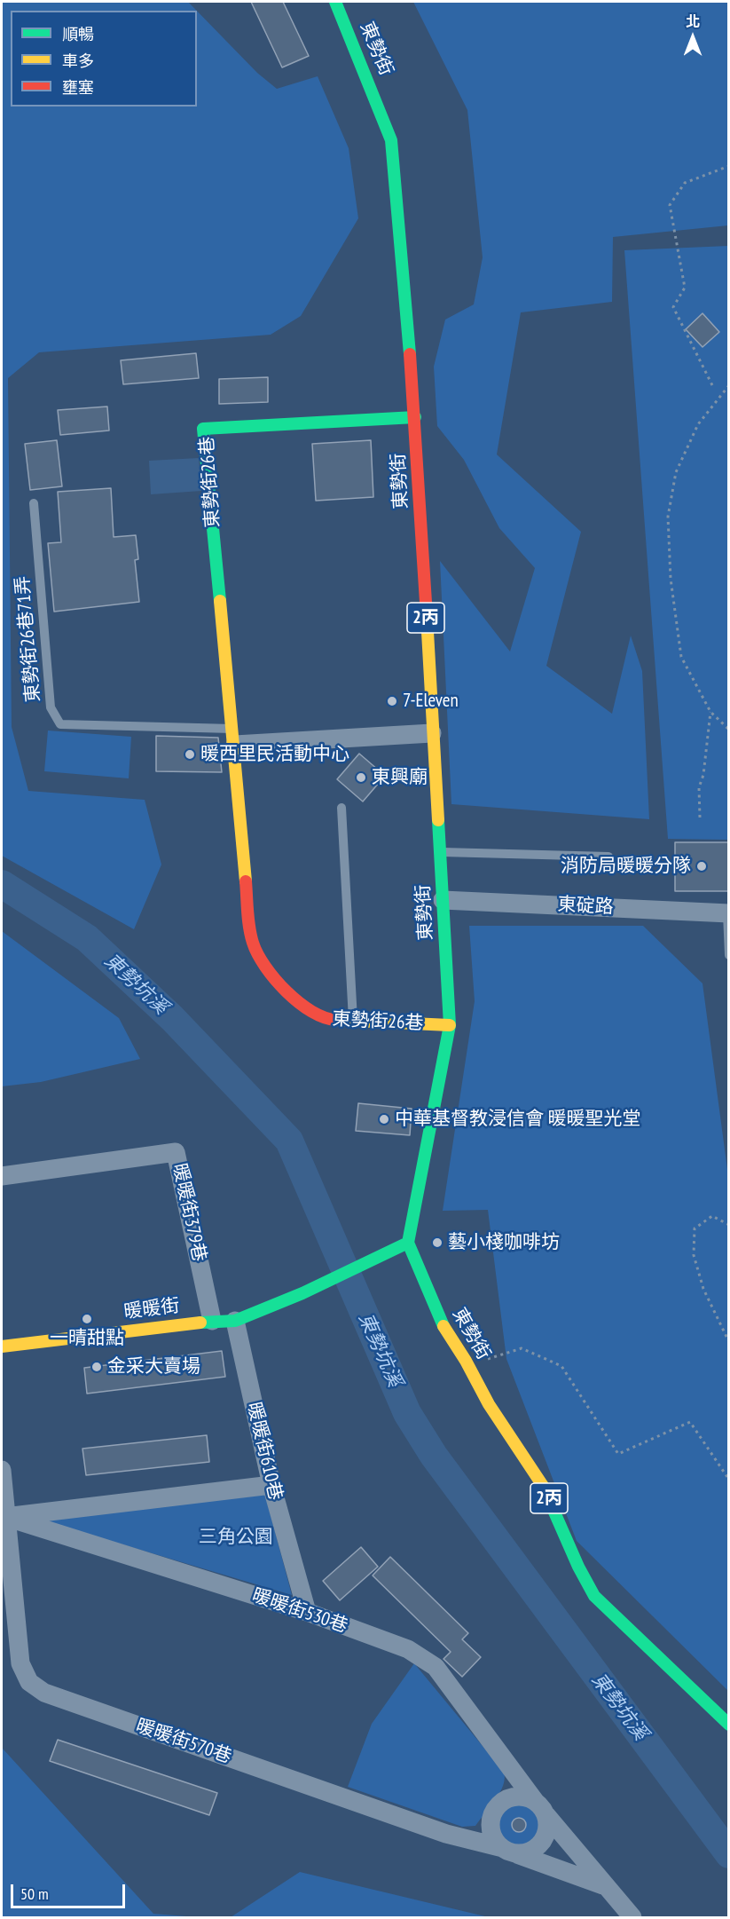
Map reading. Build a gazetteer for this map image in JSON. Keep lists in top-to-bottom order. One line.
{"streets":{"main road":["東勢街","東勢街26巷","2丙","暖暖街"],"street":["東碇路","暖暖街379巷","暖暖街610巷","暖暖街530巷","暖暖街570巷"],"lane":["東勢街26巷71弄"]},"crossings":[["東勢街","東勢街26巷"],["東勢街","東碇路"],["東勢街","暖暖街"],["東勢街26巷","東勢街26巷71弄"],["暖暖街379巷","暖暖街"],["暖暖街","暖暖街610巷"],["暖暖街610巷","暖暖街530巷"],["暖暖街530巷","暖暖街570巷"]],"water":["東勢坑溪"],"parks":["三角公園"],"places":["7-Eleven","暖西里民活動中心","東興廟","消防局暖暖分隊","中華基督教浸信會 暖暖聖光堂","藝小棧咖啡坊","一晴甜點","金采大賣場"],"legend":["順暢","車多","壅塞"],"scale_bar":"50 m","north":"top"}
